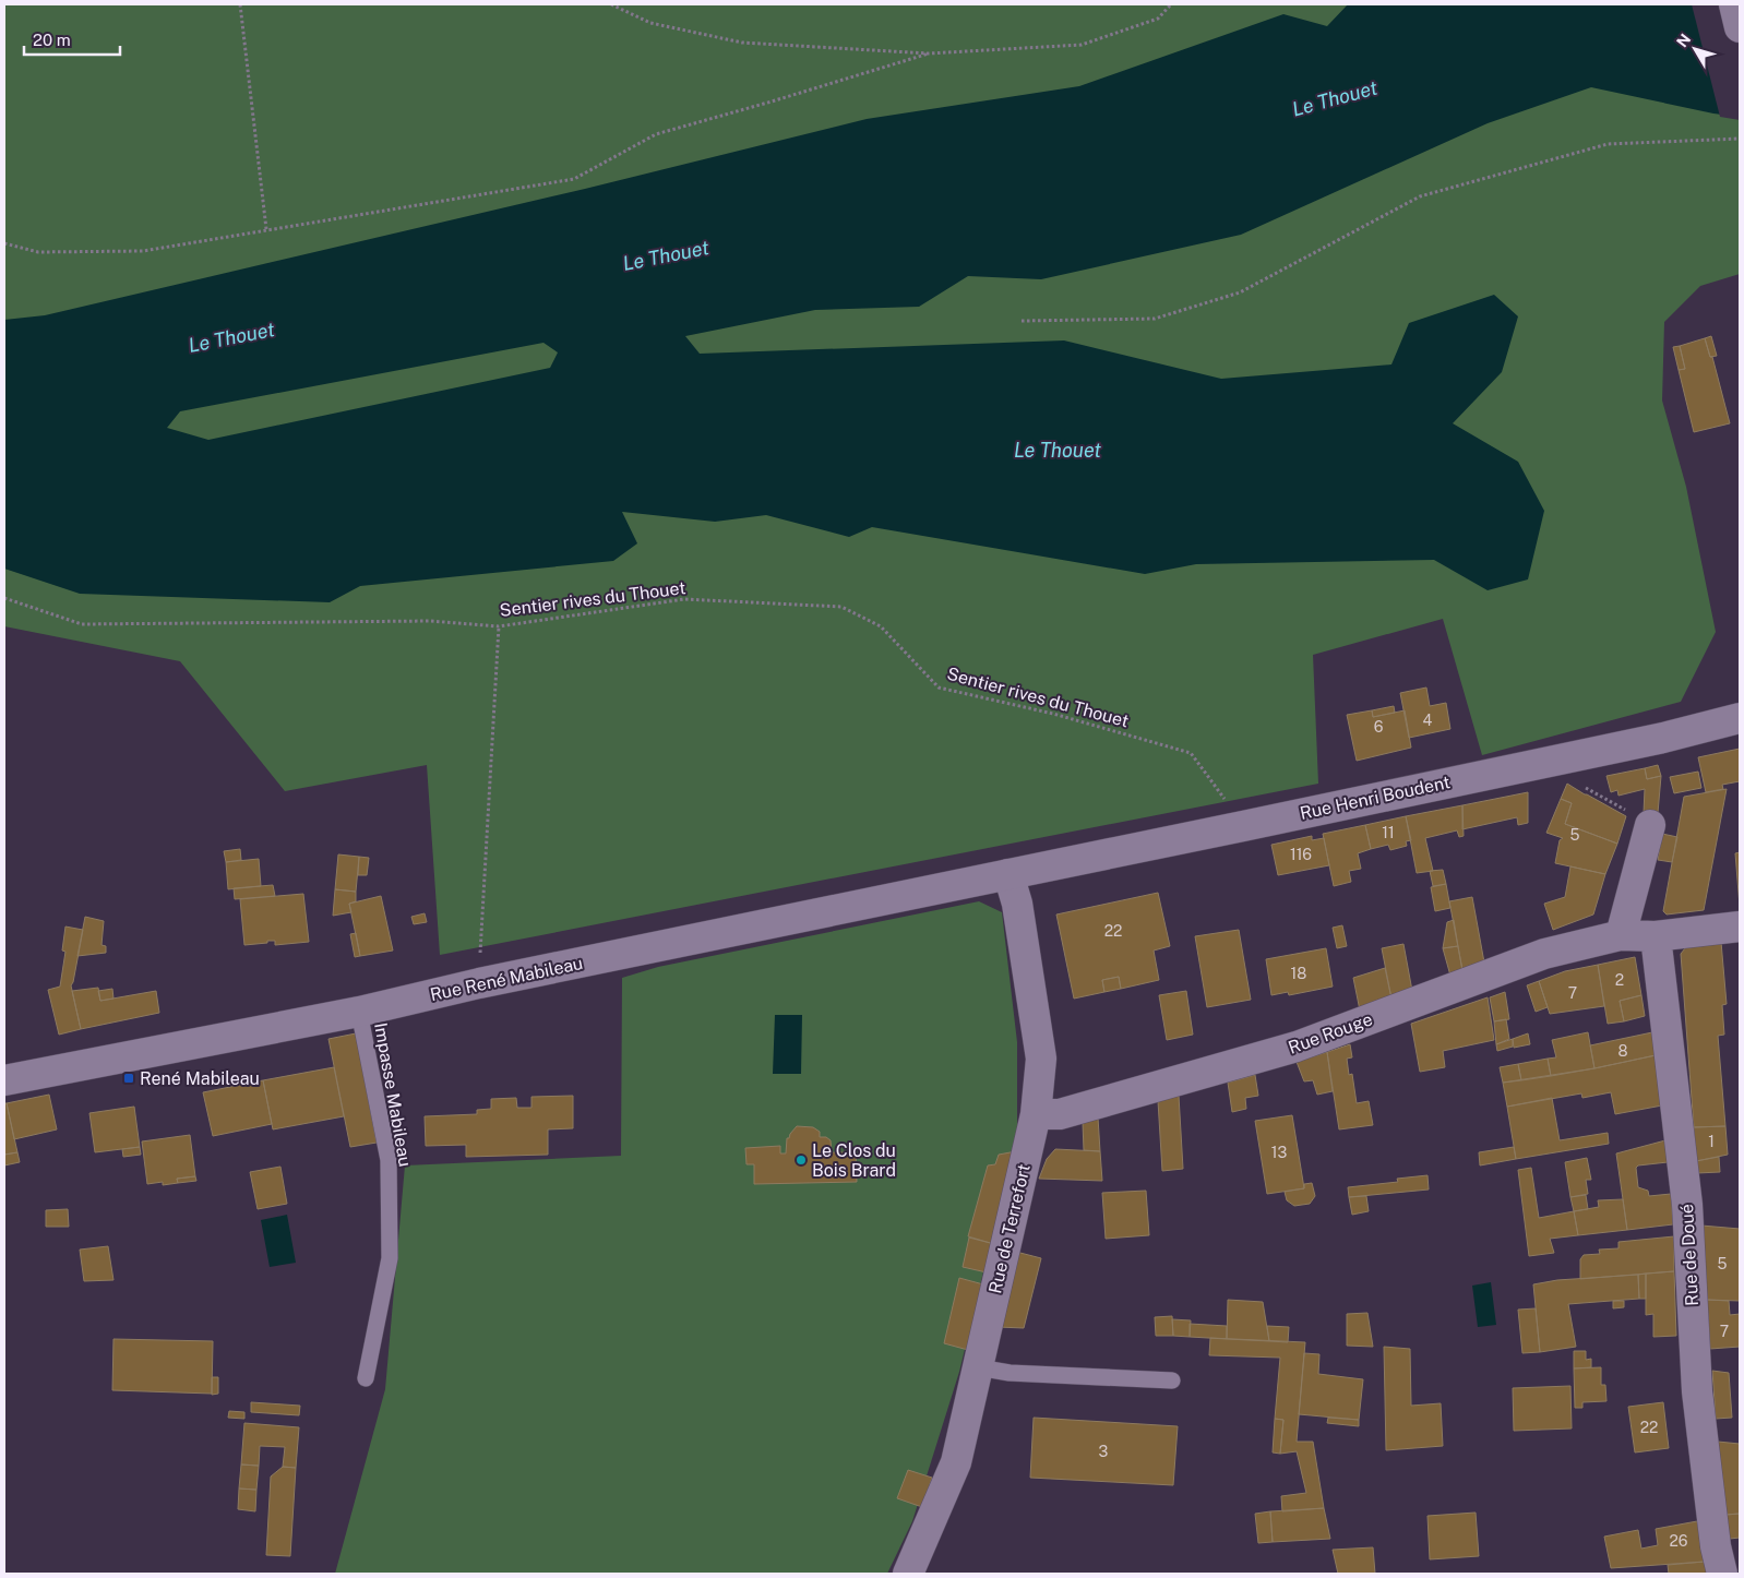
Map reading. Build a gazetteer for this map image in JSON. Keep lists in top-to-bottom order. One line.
{"streets":{"street":["Rue Henri Boudent","Rue René Mabileau","Rue Rouge","Rue de Terrefort","Rue de Doué"],"lane":["Impasse Mabileau"],"path":["Sentier rives du Thouet"]},"crossings":[["Sentier rives du Thouet","Rue Henri Boudent"],["Rue Henri Boudent","Rue René Mabileau"],["Rue Henri Boudent","Rue de Terrefort"],["Rue René Mabileau","Impasse Mabileau"],["Rue René Mabileau","Rue de Terrefort"],["Rue Rouge","Rue de Terrefort"],["Rue Rouge","Rue de Doué"]],"water":["Le Thouet"],"places":{"transit":["René Mabileau"],"other":["Le Clos du Bois Brard"]},"house_numbers":["4","6","11","5","116","22","18","2","7","8","1","13","5","7","22","3","26"],"scale_bar":"20 m","north":"top left"}
